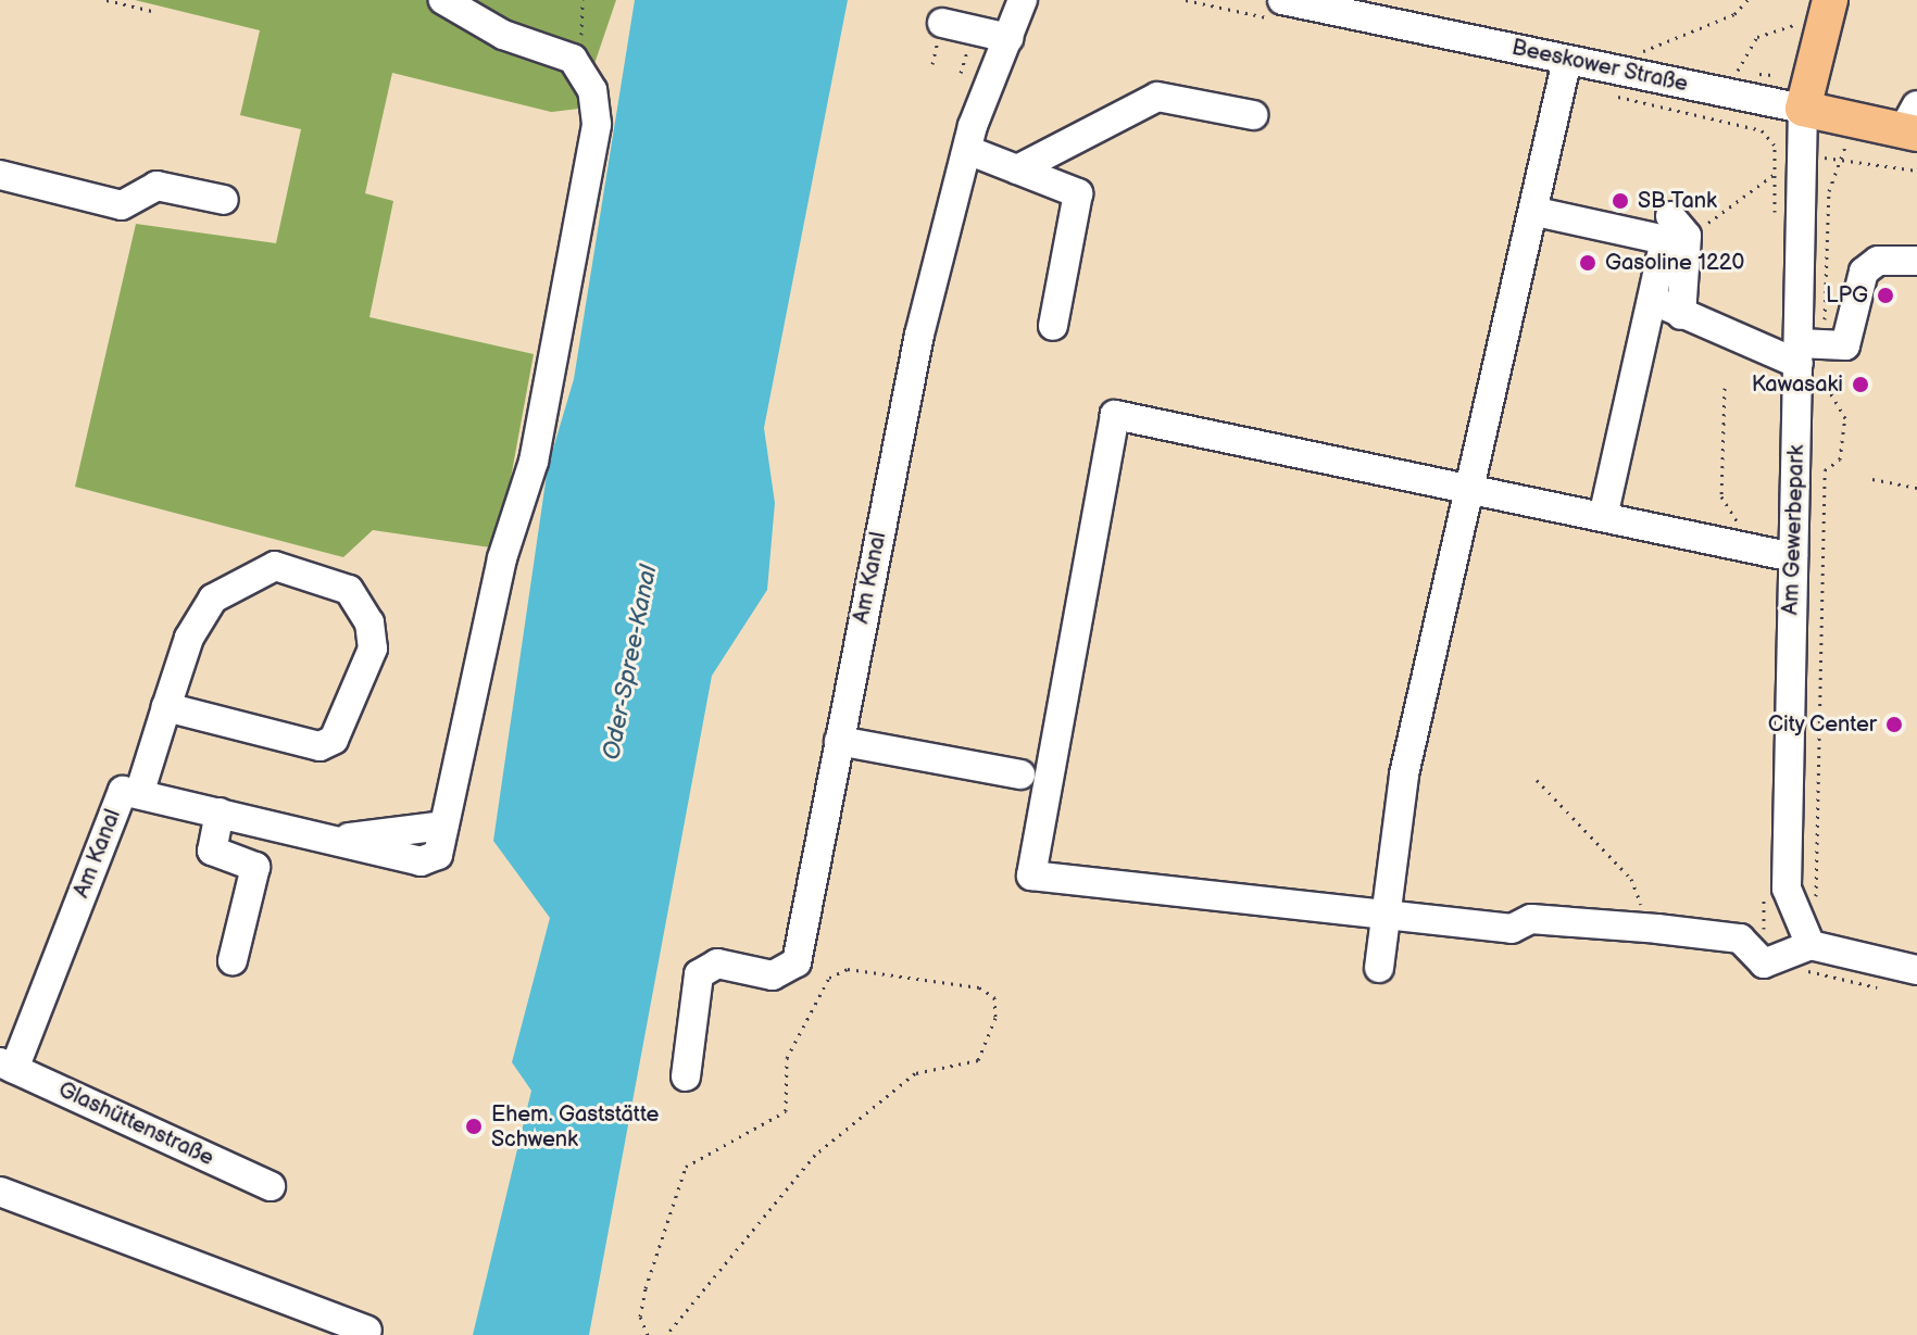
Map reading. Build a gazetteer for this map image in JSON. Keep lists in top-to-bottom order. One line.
{"streets":{"main road":["Beeskower Straße"],"street":["Am Gewerbepark","Am Kanal","Glashüttenstraße"]},"crossings":[["Beeskower Straße","Am Gewerbepark"],["Am Kanal","Glashüttenstraße"]],"water":["Oder-Spree-Kanal"],"places":["SB Tank","Gasoline 1220","LPG","Kawasaki","City Center","Ehem. Gaststätte Schwenk"]}
